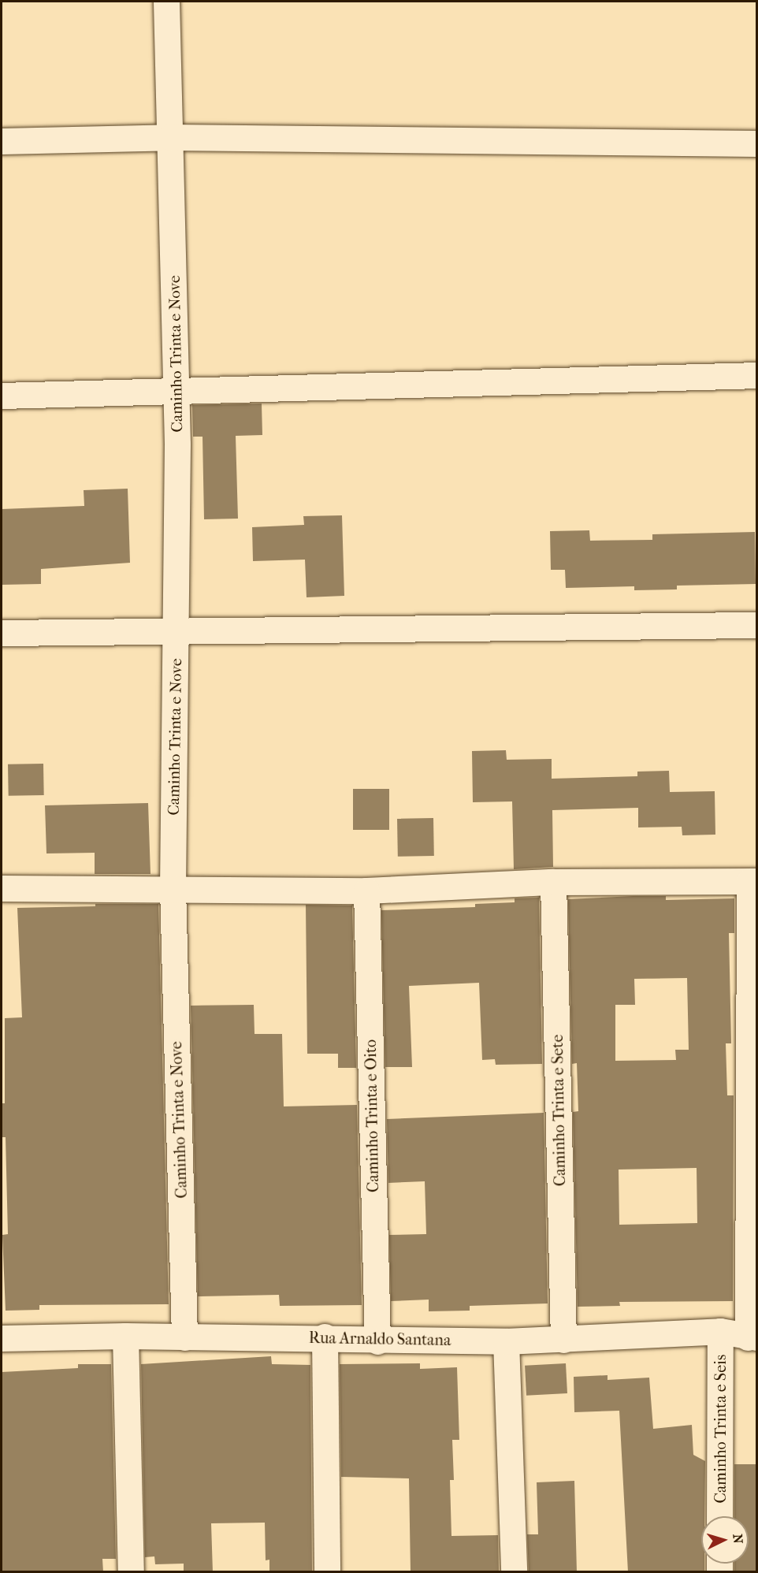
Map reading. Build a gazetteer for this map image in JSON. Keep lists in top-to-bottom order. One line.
{"streets":{"street":["Caminho Trinta e Nove","Caminho Trinta e Sete","Caminho Trinta e Oito","Rua Arnaldo Santana","Caminho Trinta e Seis"]},"crossings":[["Caminho Trinta e Nove","Rua Arnaldo Santana"],["Caminho Trinta e Sete","Rua Arnaldo Santana"],["Caminho Trinta e Oito","Rua Arnaldo Santana"],["Rua Arnaldo Santana","Caminho Trinta e Seis"]],"north":"right"}
